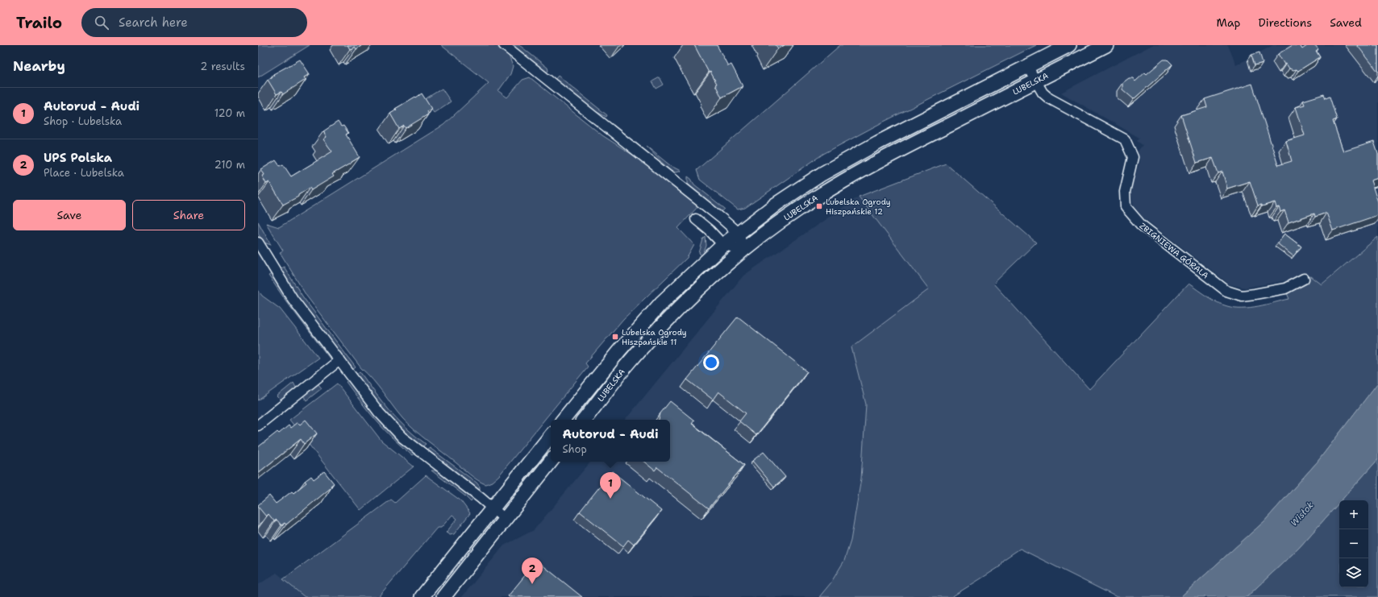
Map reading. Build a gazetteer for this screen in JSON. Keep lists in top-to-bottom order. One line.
{"streets":{"main road":["LUBELSKA"],"street":["ZBIGNIEWA GÓRALA"]},"crossings":[["LUBELSKA","ZBIGNIEWA GÓRALA"]],"water":["Wisłok"],"places":{"transit":["Lubelska Ogrody Hiszpańskie 12","Lubelska Ogrody Hiszpańskie 11"]},"page":{"header":"Trailo","search":"Search here","nav":["Map","Directions","Saved"],"heading":["Nearby","2 results"],"list":[{"mark":"1","name":"Autorud - Audi","note":"Shop · Lubelska","value":"120 m"},{"mark":"2","name":"UPS Polska","note":"Place · Lubelska","value":"210 m"}],"buttons":["Save","Share"],"popup":["Autorud - Audi","Shop"],"pins":["1","2"],"map_buttons":["+","−"]}}
